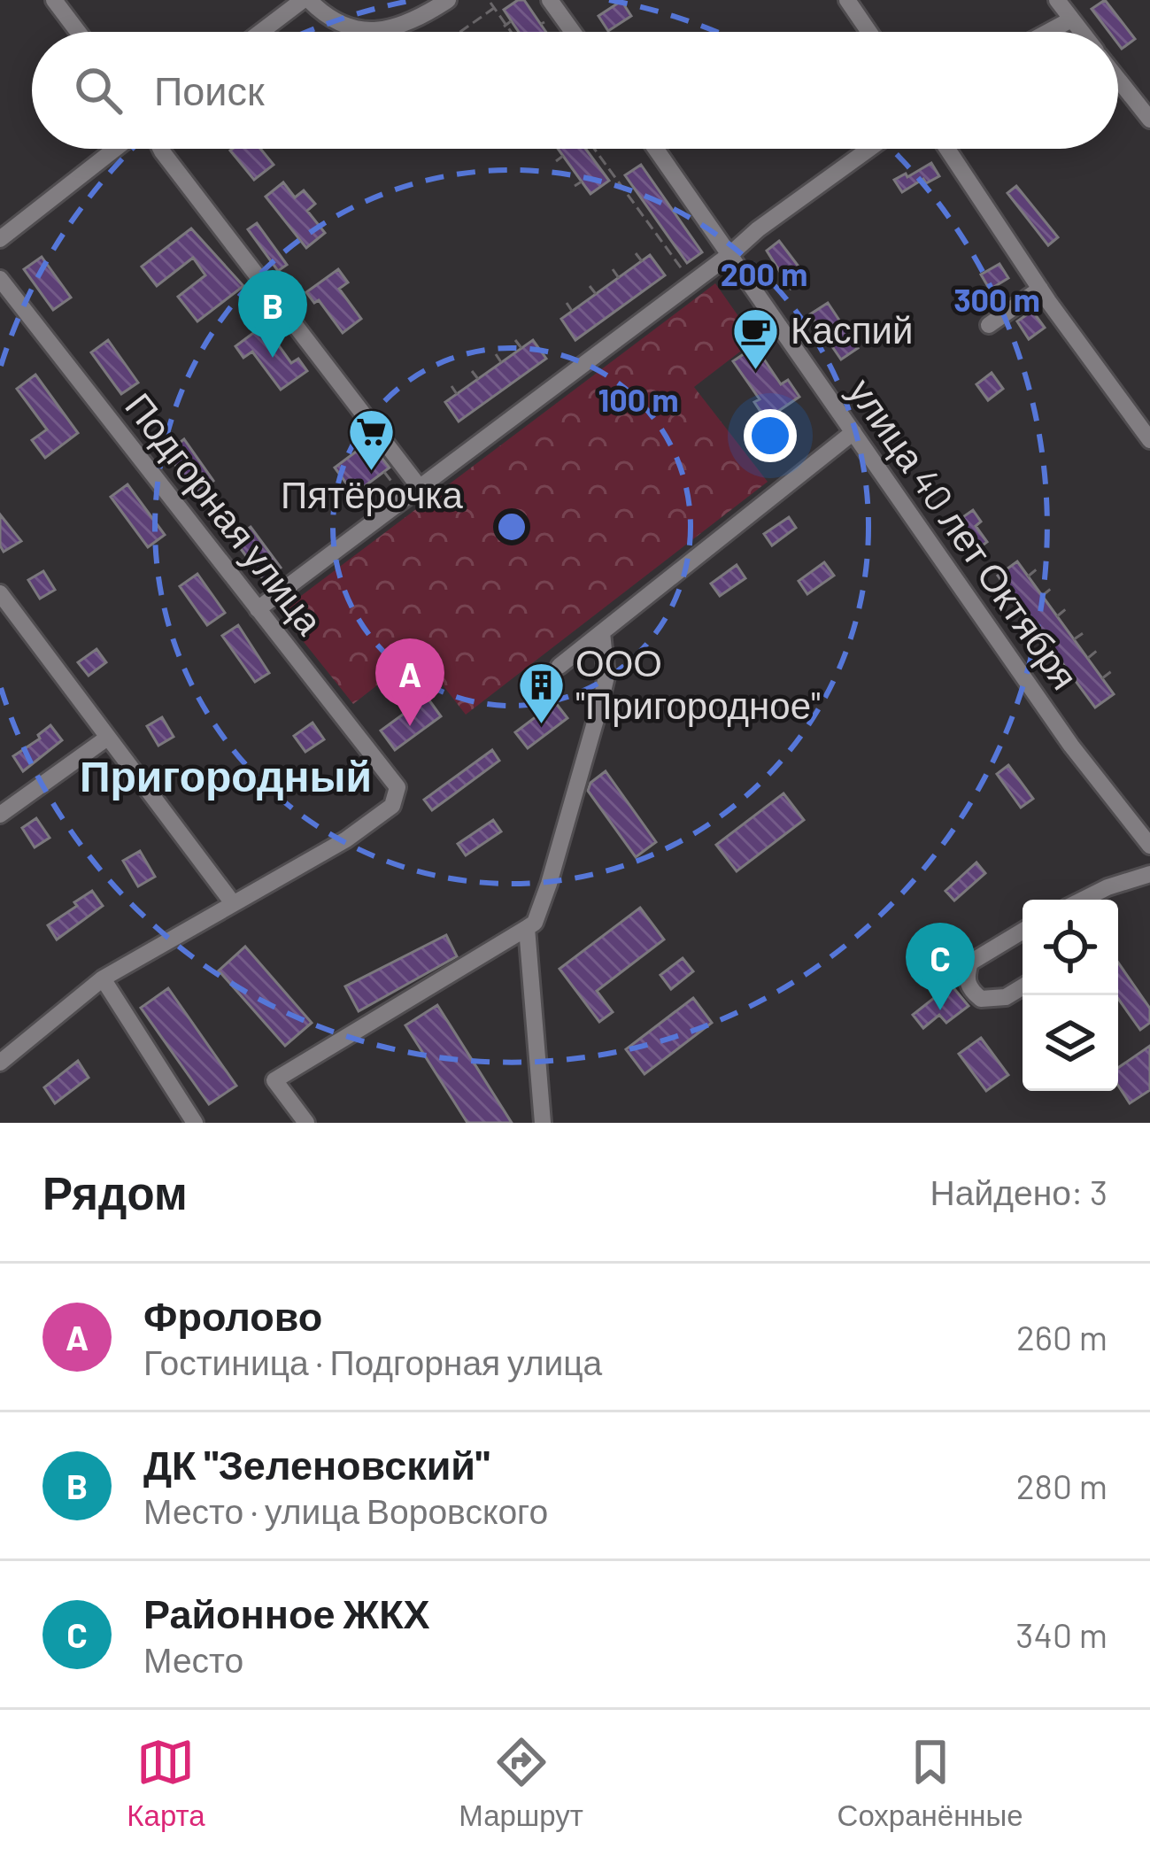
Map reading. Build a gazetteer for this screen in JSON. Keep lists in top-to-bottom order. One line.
{"streets":{"street":["Подгорная улица","улица 40 лет Октября"]},"districts":["Пригородный"],"places":{"cafe":["Каспий"],"supermarket":["Пятёрочка"],"building":["ООО \"Пригородное\""]},"page":{"search":"Поиск","pins":["B","A","C"],"heading":["Рядом","Найдено: 3"],"list":[{"mark":"A","name":"Фролово","note":"Гостиница · Подгорная улица","value":"260 m"},{"mark":"B","name":"ДК \"Зеленовский\"","note":"Место · улица Воровского","value":"280 m"},{"mark":"C","name":"Районное ЖКХ","note":"Место","value":"340 m"}],"nav":["Карта","Маршрут","Сохранённые"]},"rings":["200 m","300 m","100 m"]}
